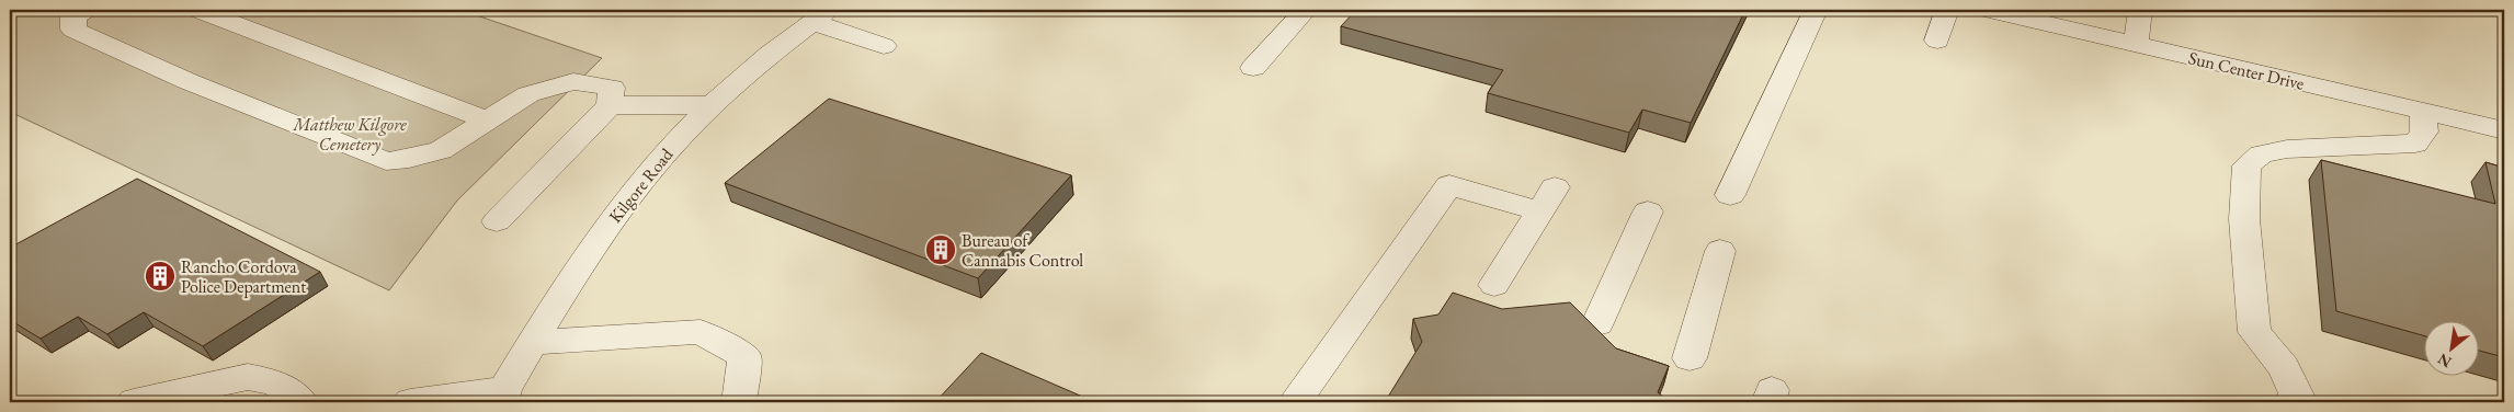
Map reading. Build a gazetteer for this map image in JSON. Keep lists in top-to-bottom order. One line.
{"streets":{"street":["Sun Center Drive","Kilgore Road"]},"parks":["Matthew Kilgore Cemetery"],"places":{"building":["Bureau of Cannabis Control","Rancho Cordova Police Department"]},"north":"bottom left"}
